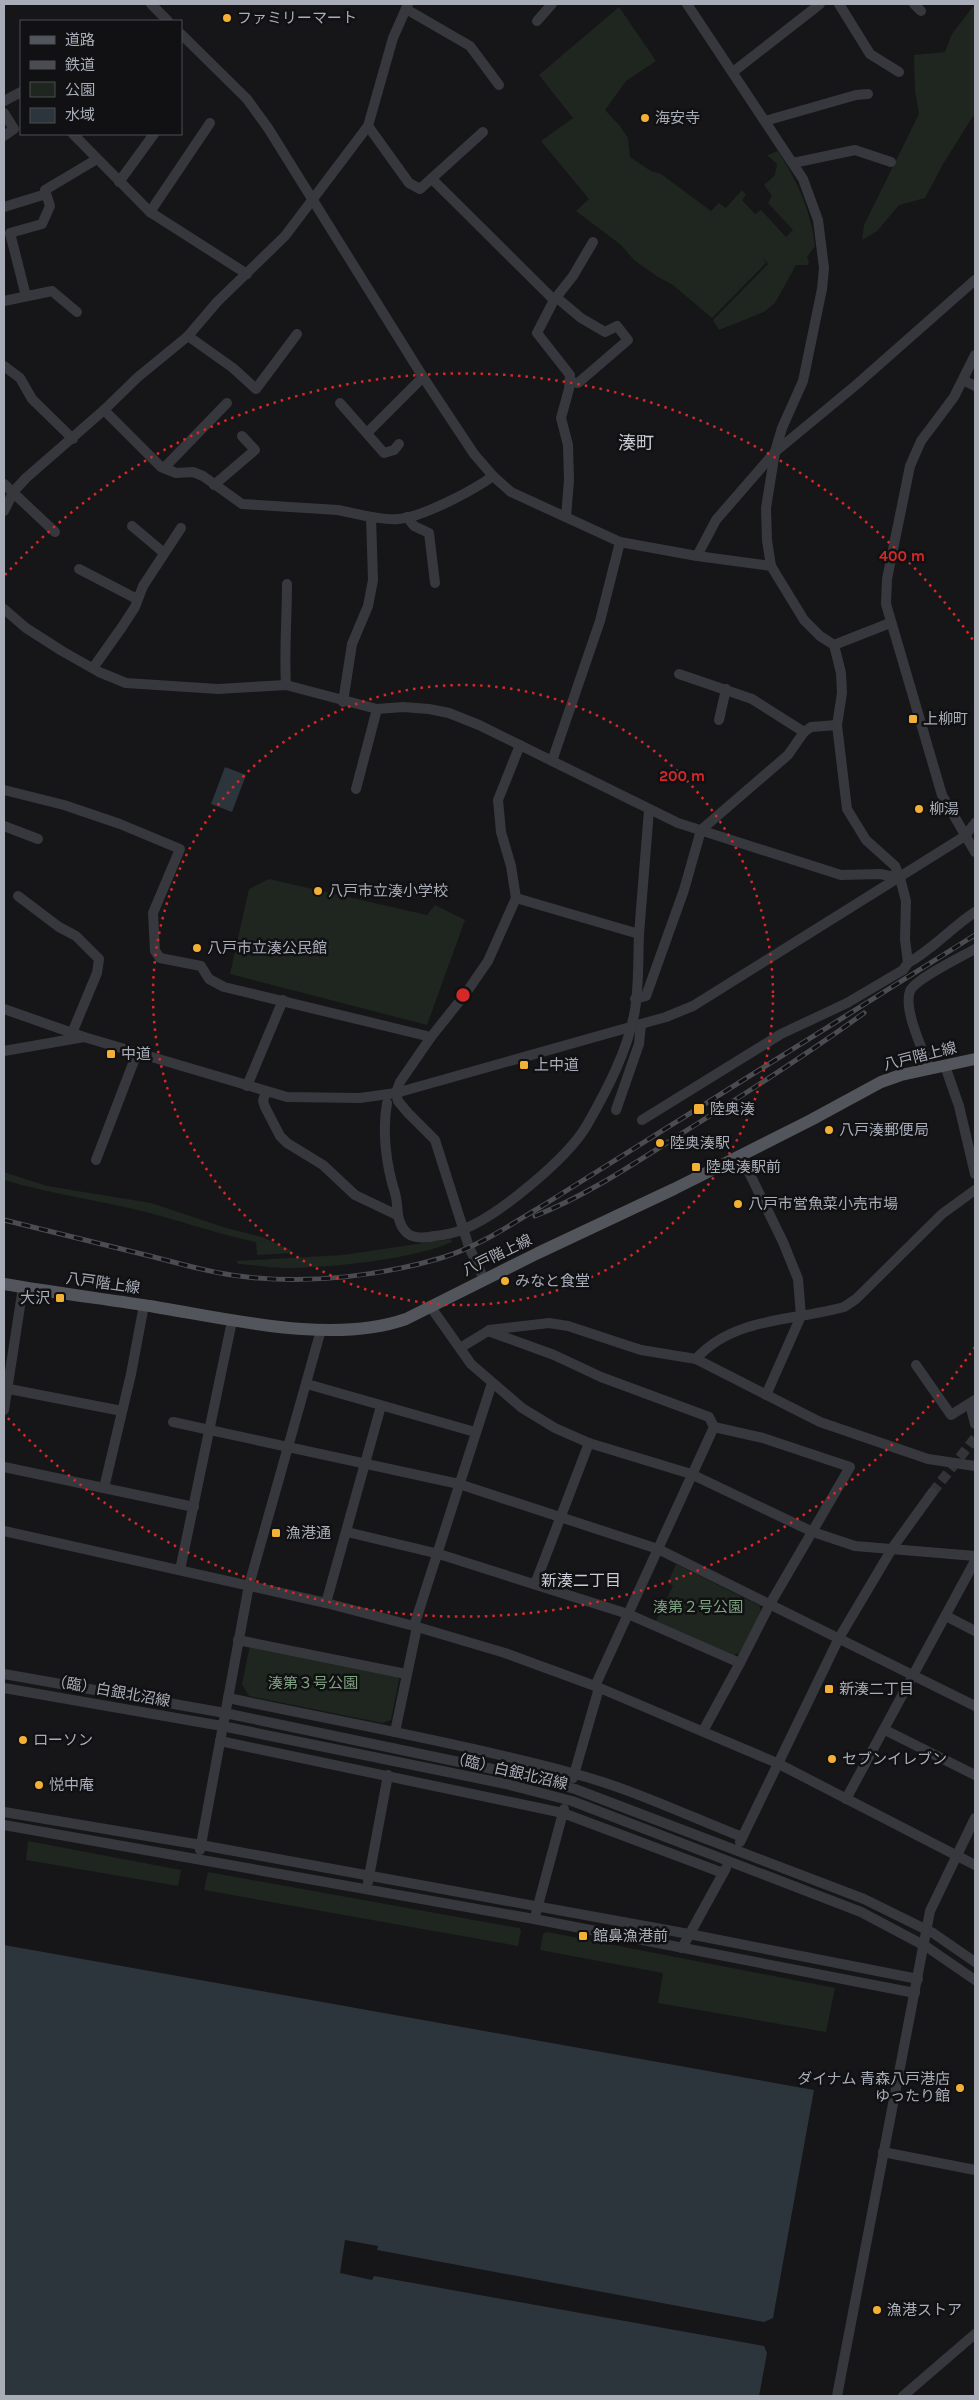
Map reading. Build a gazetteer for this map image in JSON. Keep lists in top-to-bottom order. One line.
{"streets":{"main road":["八戸階上線"],"street":["（臨）白銀北沼線"]},"districts":["湊町","新湊二丁目"],"parks":["湊第２号公園","湊第３号公園"],"places":{"other":["ファミリーマート","海安寺","柳湯","八戸市立湊小学校","八戸市立湊公民館","八戸湊郵便局","陸奥湊駅","八戸市営魚菜小売市場","みなと食堂","ローソン","セブンイレブン","悦中庵","ダイナム 青森八戸港店 ゆったり館","漁港ストア"],"transit":["上柳町","中道","上中道","陸奥湊","陸奥湊駅前","大沢","漁港通","新湊二丁目","館鼻漁港前"]},"legend":["道路","鉄道","公園","水域"],"rings":["400 m","200 m"]}
